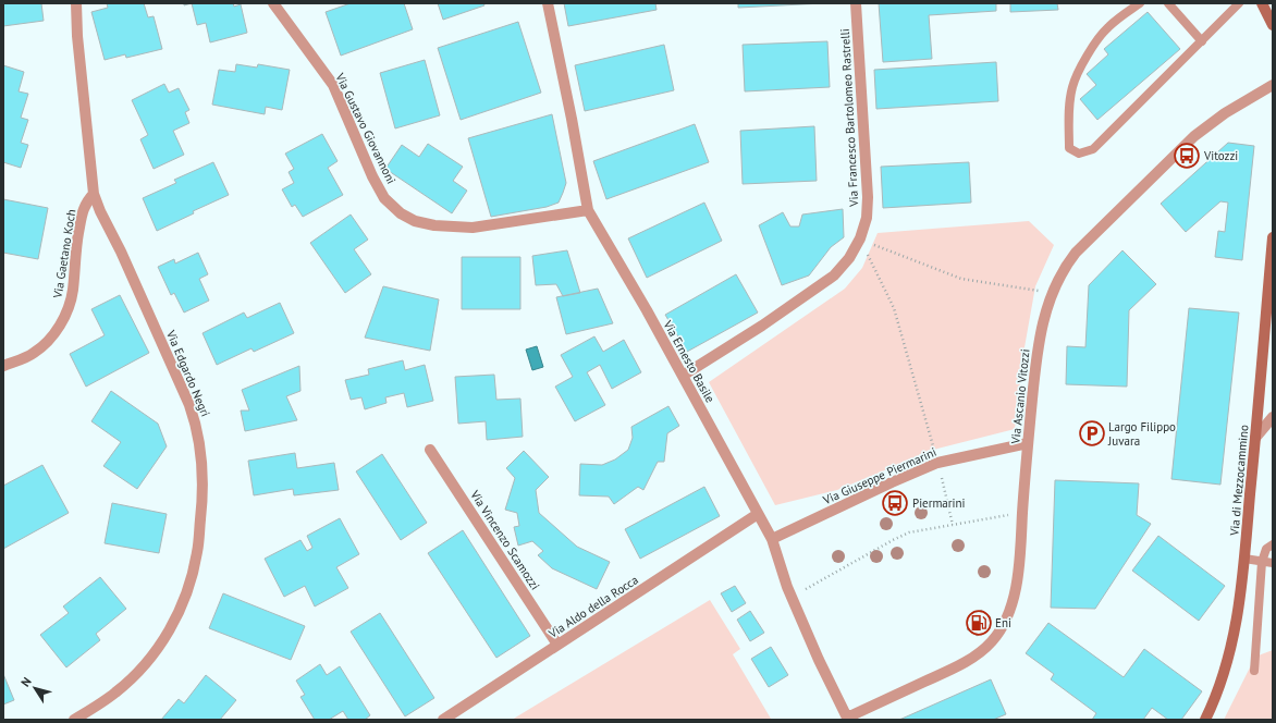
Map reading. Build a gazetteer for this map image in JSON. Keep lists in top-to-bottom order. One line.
{"streets":{"main road":["Via di Mezzocammino"],"street":["Via Francesco Bartolomeo Rastrelli","Via Gustavo Giovannoni","Via Gaetano Koch","Via Ernesto Basile","Via Edgardo Negri","Via Ascanio Vitozzi","Via Giuseppe Piermarini","Via Vincenzo Scamozzi","Via Aldo della Rocca"]},"crossings":[["Via Francesco Bartolomeo Rastrelli","Via Ernesto Basile"],["Via Gustavo Giovannoni","Via Ernesto Basile"],["Via Gaetano Koch","Via Edgardo Negri"],["Via Ernesto Basile","Via Ascanio Vitozzi"],["Via Ernesto Basile","Via Giuseppe Piermarini"],["Via Ernesto Basile","Via Aldo della Rocca"],["Via Ascanio Vitozzi","Via Giuseppe Piermarini"],["Via Vincenzo Scamozzi","Via Aldo della Rocca"]],"places":{"bus stop":["Vitozzi","Piermarini"],"parking":["Largo Filippo Juvara"],"fuel station":["Eni"]},"north":"top left"}
